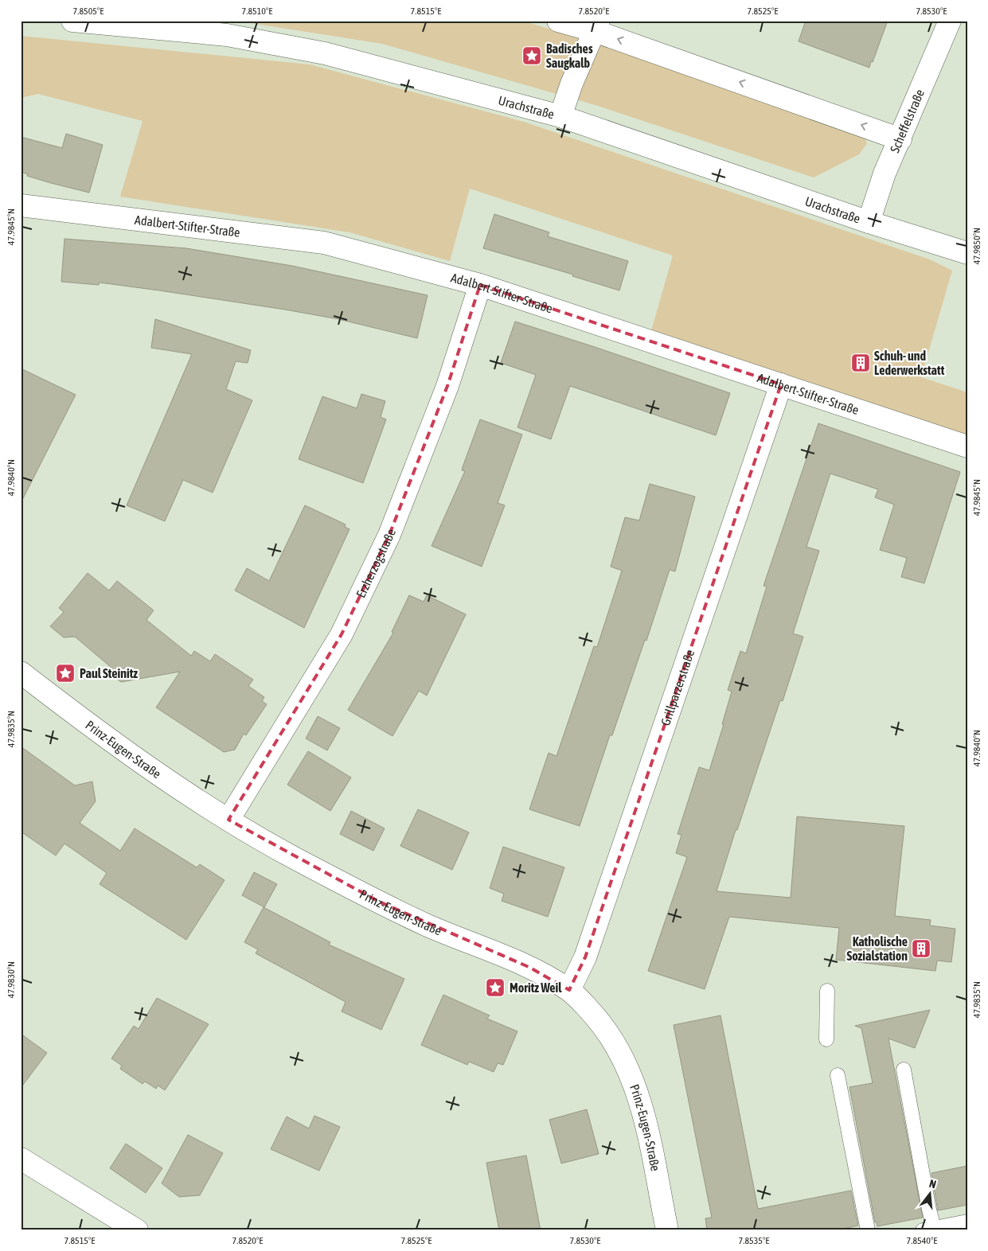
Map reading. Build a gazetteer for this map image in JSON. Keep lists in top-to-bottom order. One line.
{"streets":{"street":["Urachstraße","Scheffelstraße","Adalbert-Stifter-Straße","Erzherzogstraße","Grillparzerstraße","Prinz-Eugen-Straße"]},"crossings":[["Urachstraße","Scheffelstraße"],["Adalbert-Stifter-Straße","Erzherzogstraße"],["Adalbert-Stifter-Straße","Grillparzerstraße"],["Erzherzogstraße","Prinz-Eugen-Straße"],["Grillparzerstraße","Prinz-Eugen-Straße"]],"places":{"place":["Badisches Saugkalb","Paul Steinitz","Moritz Weil"],"building":["Schuh- und Lederwerkstatt","Katholische Sozialstation"]},"north":"top","coordinates":["7.8505°E","7.8510°E","7.8515°E","7.8520°E","7.8525°E","7.8530°E","47.9845°N","47.9850°N","47.9840°N","47.9835°N","47.9830°N","7.8535°E","7.8540°E"]}
